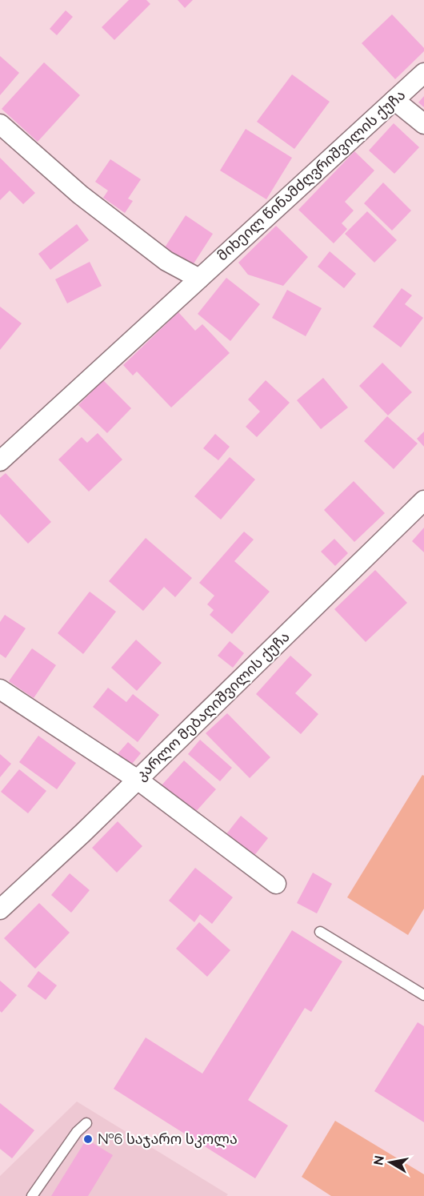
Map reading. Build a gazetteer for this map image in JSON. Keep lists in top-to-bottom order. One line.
{"streets":{"street":["მიხეილ წინამძღვრიშვილის ქუჩა","კარლო მებაღიშვილის ქუჩა"]},"places":["№6 საჯარო სკოლა"],"north":"left"}
